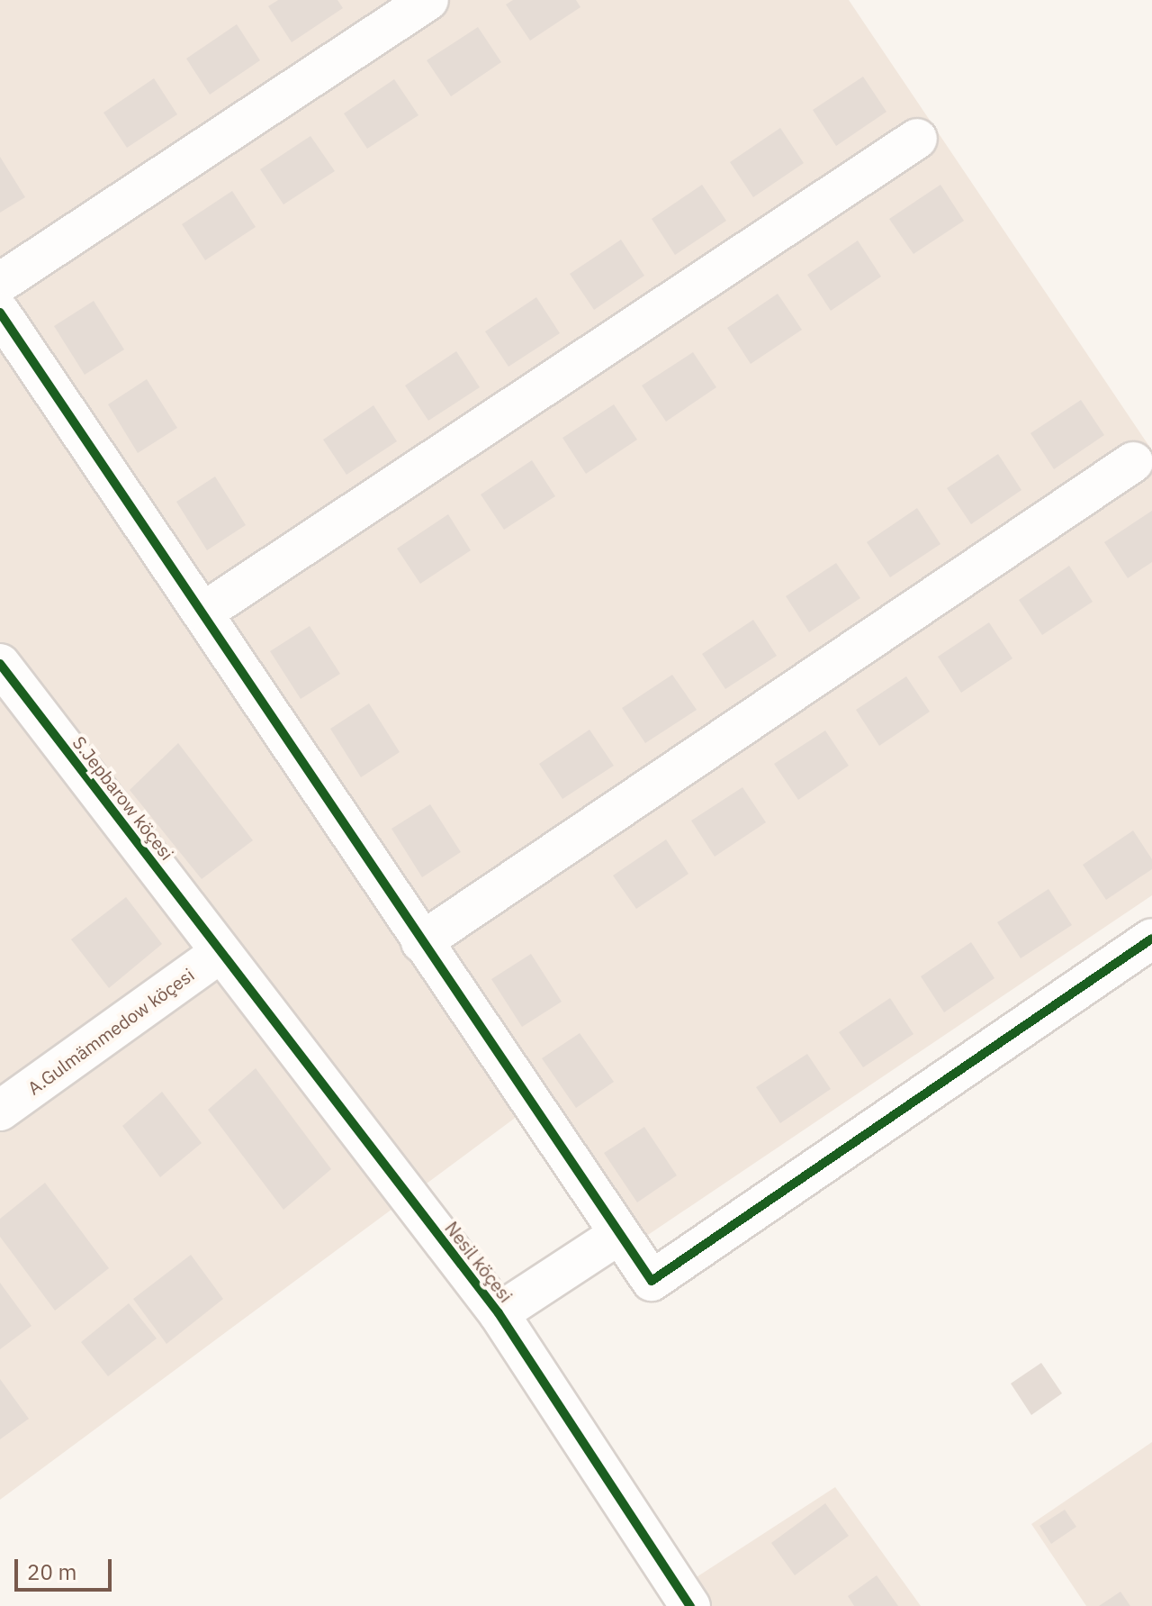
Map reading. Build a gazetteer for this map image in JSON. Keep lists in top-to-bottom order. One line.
{"streets":{"street":["S.Jepbarow köçesi","A.Gulmämmedow köçesi","Nesil köçesi"]},"crossings":[["S.Jepbarow köçesi","A.Gulmämmedow köçesi"],["S.Jepbarow köçesi","Nesil köçesi"],["A.Gulmämmedow köçesi","Nesil köçesi"]],"scale_bar":"20 m"}
